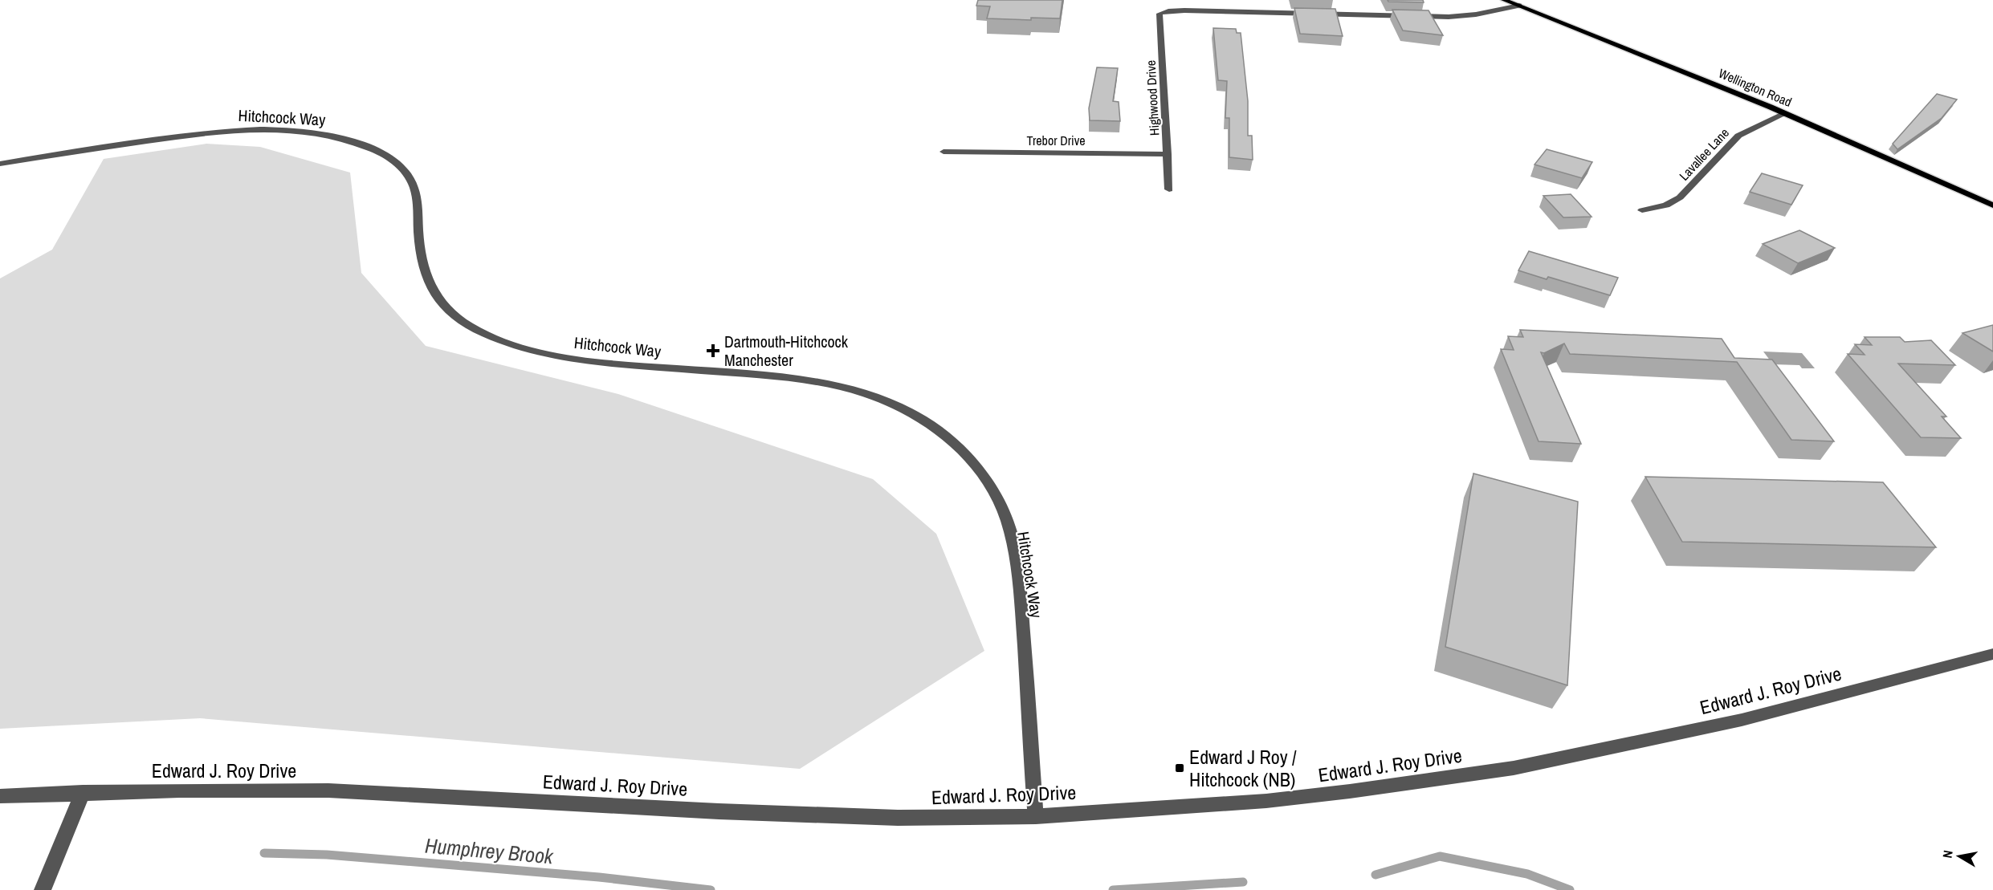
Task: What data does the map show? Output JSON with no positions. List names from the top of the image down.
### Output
{
  "streets": {
    "main road": ["Wellington Road"],
    "street": [
      "Highwood Drive",
      "Hitchcock Way",
      "Trebor Drive",
      "Lavallee Lane",
      "Edward J. Roy Drive"
    ]
  },
  "crossings": [
    ["Wellington Road", "Highwood Drive"],
    ["Wellington Road", "Lavallee Lane"],
    ["Highwood Drive", "Trebor Drive"],
    ["Hitchcock Way", "Edward J. Roy Drive"]
  ],
  "water": ["Humphrey Brook"],
  "places": {
    "health": ["Dartmouth-Hitchcock Manchester"],
    "transit": ["Edward J Roy / Hitchcock (NB)"]
  },
  "north": "left"
}
